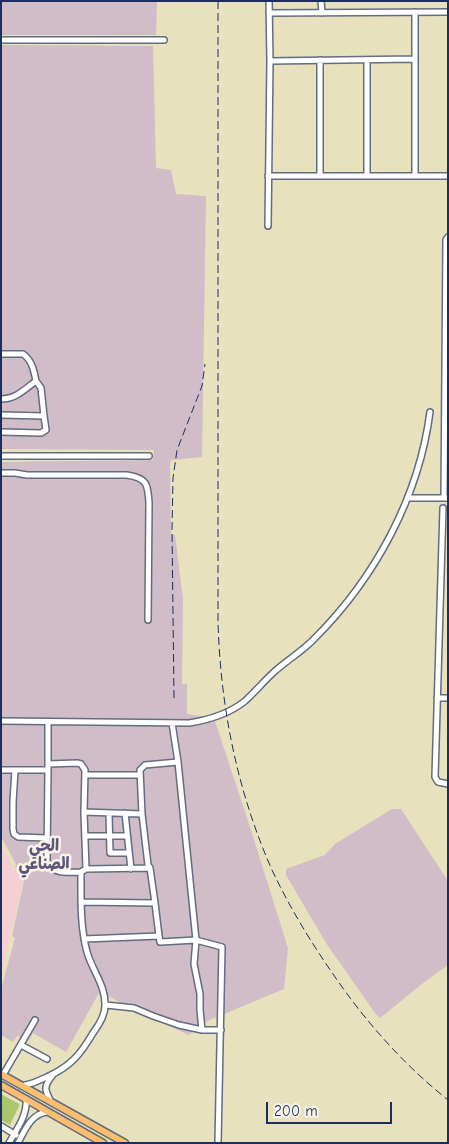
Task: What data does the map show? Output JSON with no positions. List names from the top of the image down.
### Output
{
  "districts": ["الحي الصناعي"],
  "scale_bar": "200 m"
}
